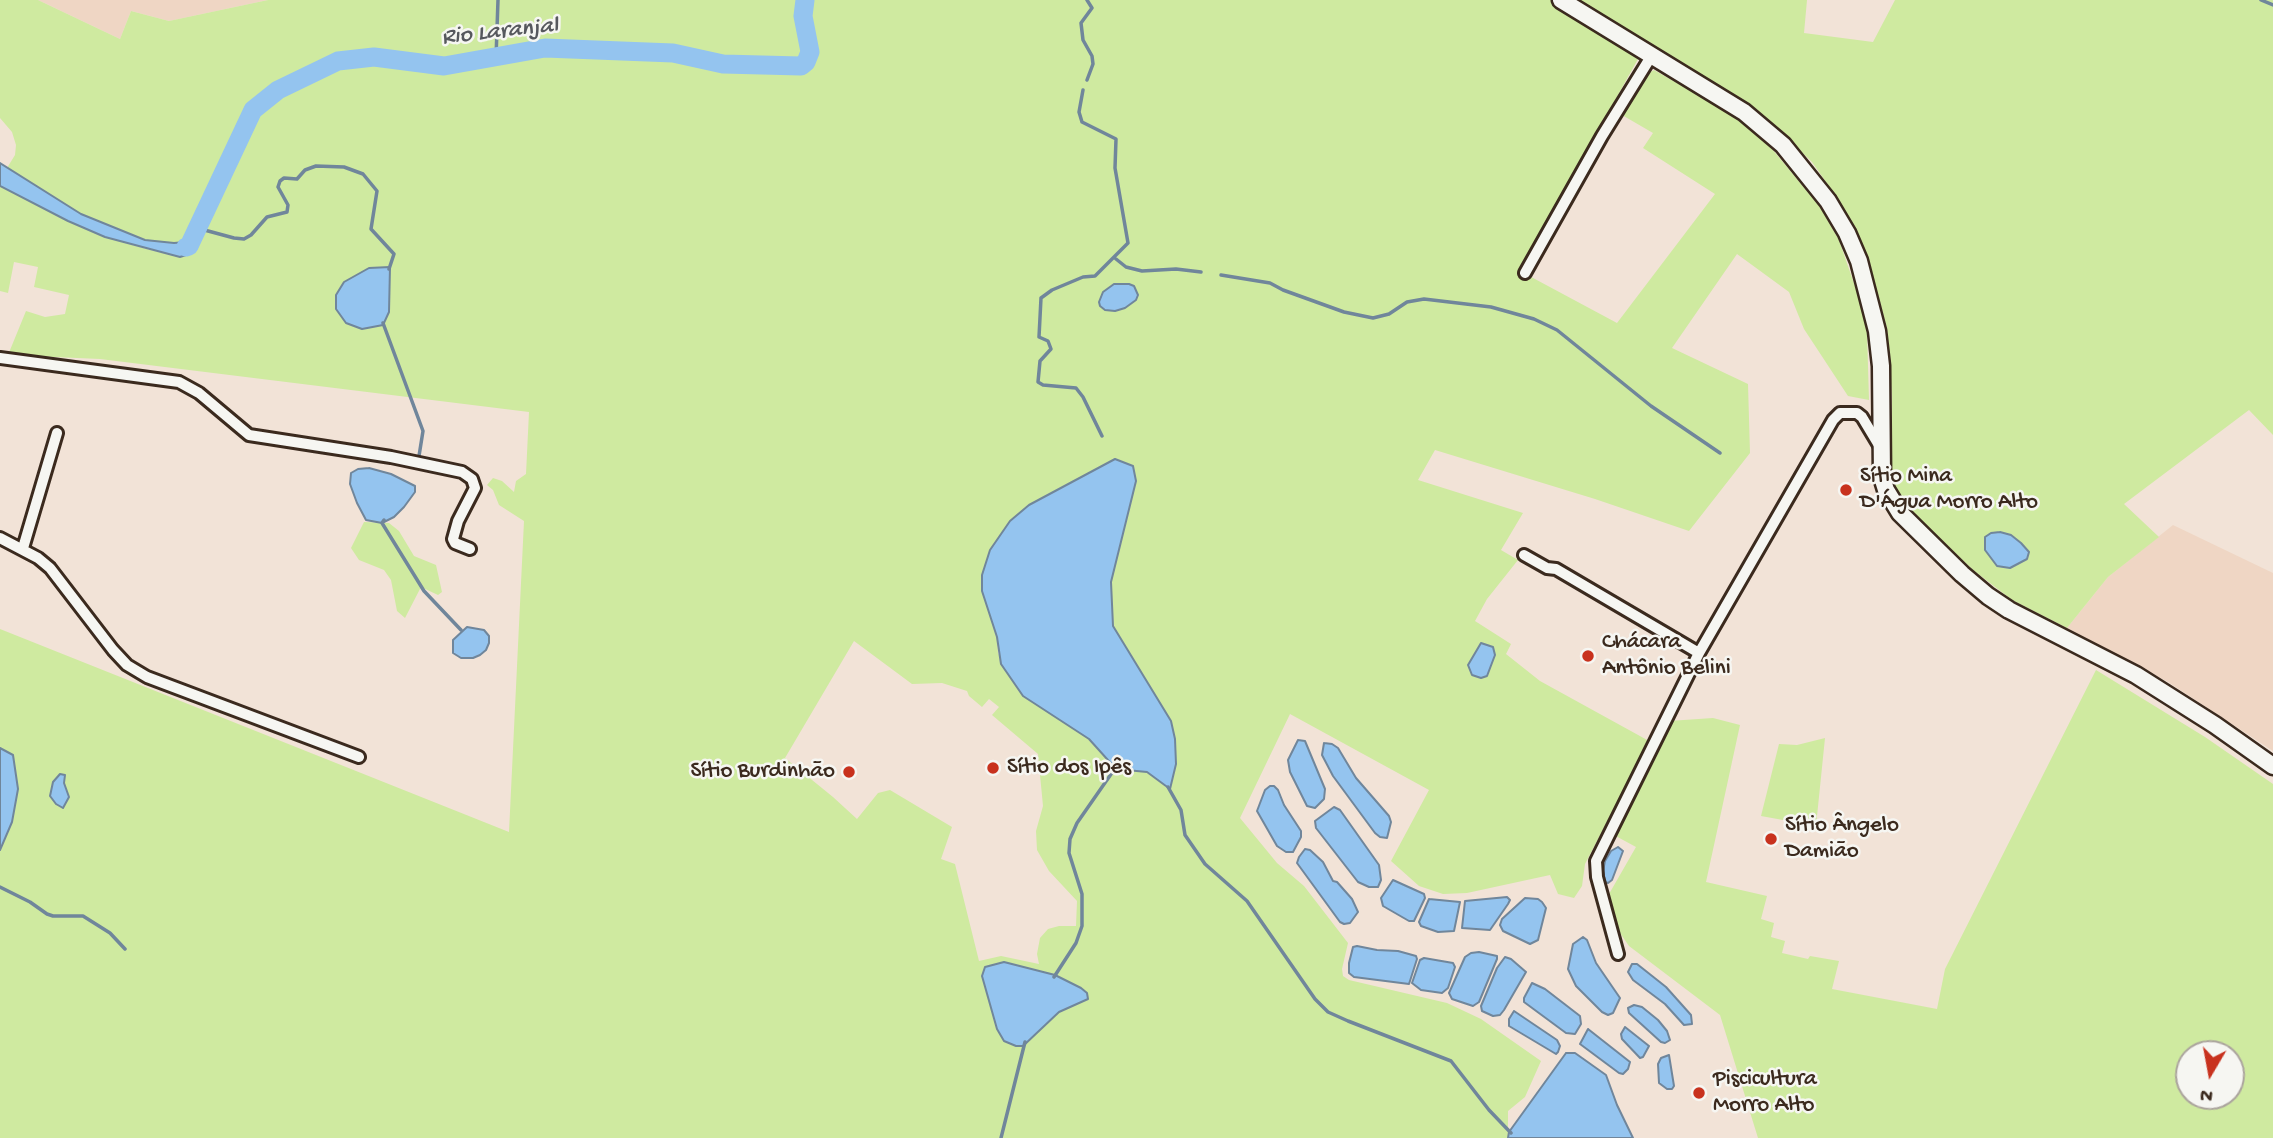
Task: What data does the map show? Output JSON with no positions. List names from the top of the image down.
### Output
{
  "water": ["Rio Laranjal"],
  "places": [
    "Sítio Mina D'Água Morro Alto",
    "Chácara Antônio Belini",
    "Sítio dos Ipês",
    "Sítio Burdinhão",
    "Sítio Ângelo Damião",
    "Piscicultura Morro Alto"
  ],
  "north": "bottom"
}
